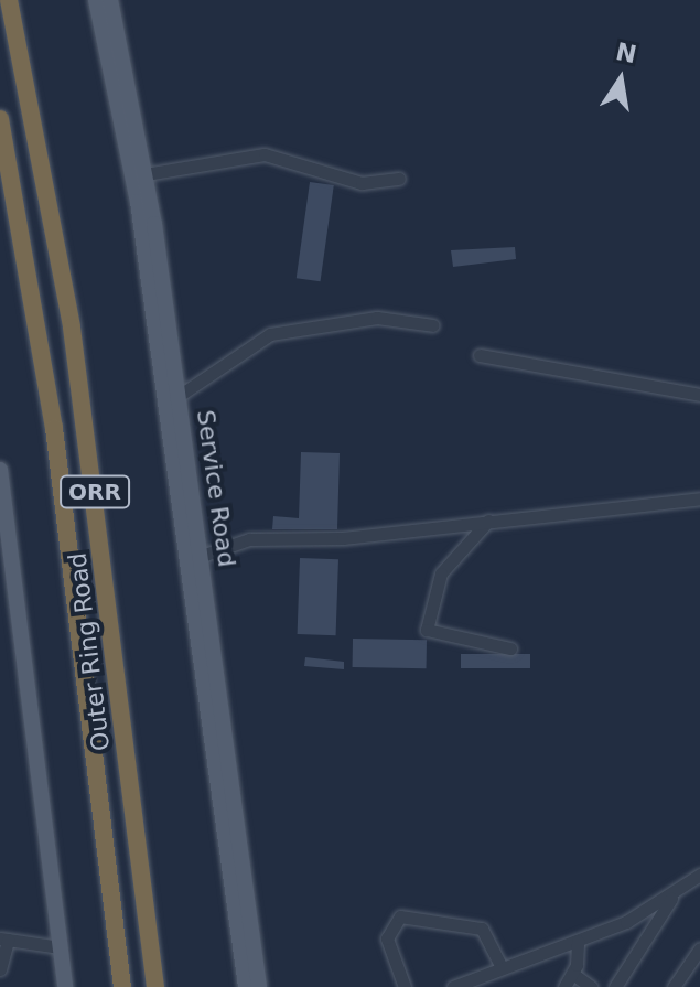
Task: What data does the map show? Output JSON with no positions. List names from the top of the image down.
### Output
{
  "streets": {
    "highway": ["ORR", "Outer Ring Road"],
    "main road": ["Service Road"]
  },
  "north": "top"
}
